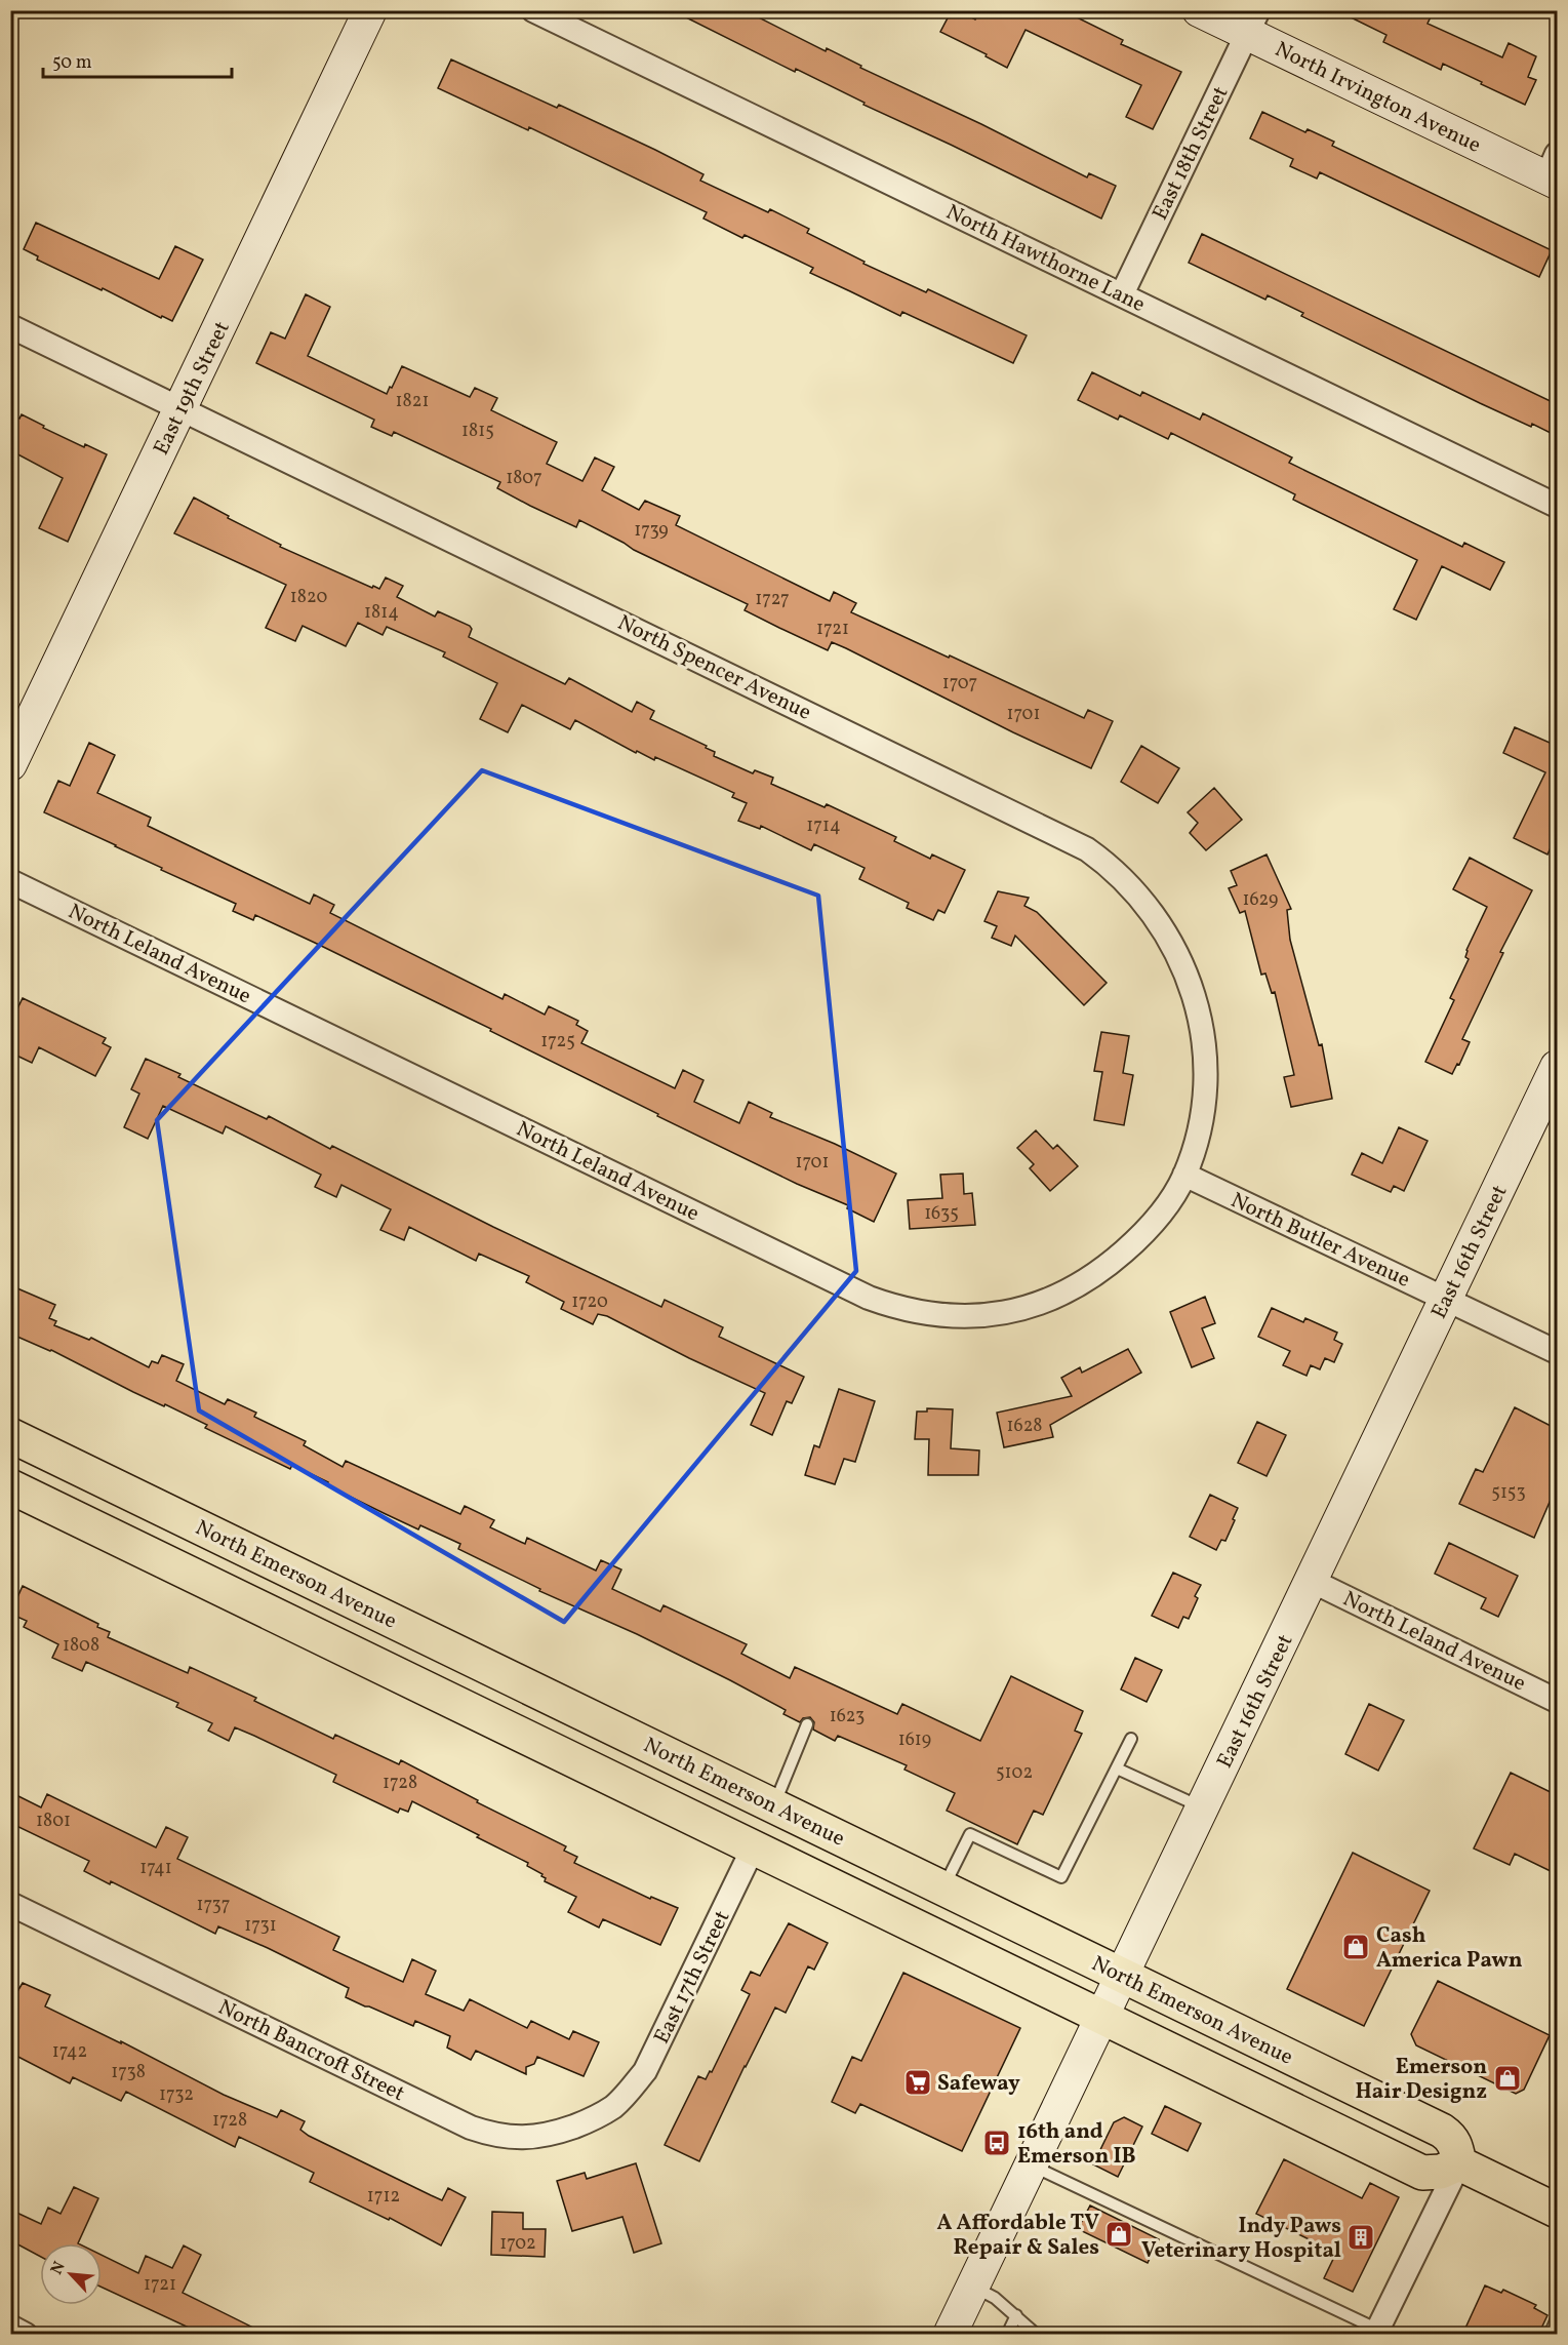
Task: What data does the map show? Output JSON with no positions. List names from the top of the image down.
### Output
{
  "streets": {
    "main road": [
      "North Irvington Avenue",
      "East 19th Street",
      "East 16th Street",
      "North Emerson Avenue"
    ],
    "street": [
      "East 18th Street",
      "North Hawthorne Lane",
      "North Spencer Avenue",
      "North Leland Avenue",
      "North Butler Avenue",
      "East 17th Street",
      "North Bancroft Street"
    ]
  },
  "crossings": [
    ["North Irvington Avenue", "East 18th Street"],
    ["East 18th Street", "North Hawthorne Lane"],
    ["East 19th Street", "North Spencer Avenue"],
    ["North Spencer Avenue", "North Leland Avenue"],
    ["North Spencer Avenue", "North Butler Avenue"],
    ["North Leland Avenue", "North Butler Avenue"],
    ["North Leland Avenue", "East 16th Street"],
    ["North Butler Avenue", "East 16th Street"],
    ["East 16th Street", "North Emerson Avenue"],
    ["East 17th Street", "North Bancroft Street"]
  ],
  "places": {
    "shop": ["Cash America Pawn", "Emerson Hair Designz", "A Affordable TV Repair & Sales"],
    "supermarket": ["Safeway"],
    "bus stop": ["16th and Emerson IB"],
    "building": ["Indy Paws Veterinary Hospital"]
  },
  "house_numbers": [
    "1821",
    "1815",
    "1807",
    "1739",
    "1820",
    "1727",
    "1814",
    "1721",
    "1707",
    "1701",
    "1714",
    "1629",
    "1725",
    "1701",
    "1635",
    "1720",
    "1628",
    "5153",
    "1808",
    "1623",
    "1619",
    "5102",
    "1728",
    "1801",
    "1741",
    "1737",
    "1731",
    "1742",
    "1738",
    "1732",
    "1728",
    "1712",
    "1702",
    "1721"
  ],
  "scale_bar": "50 m",
  "north": "top left"
}
